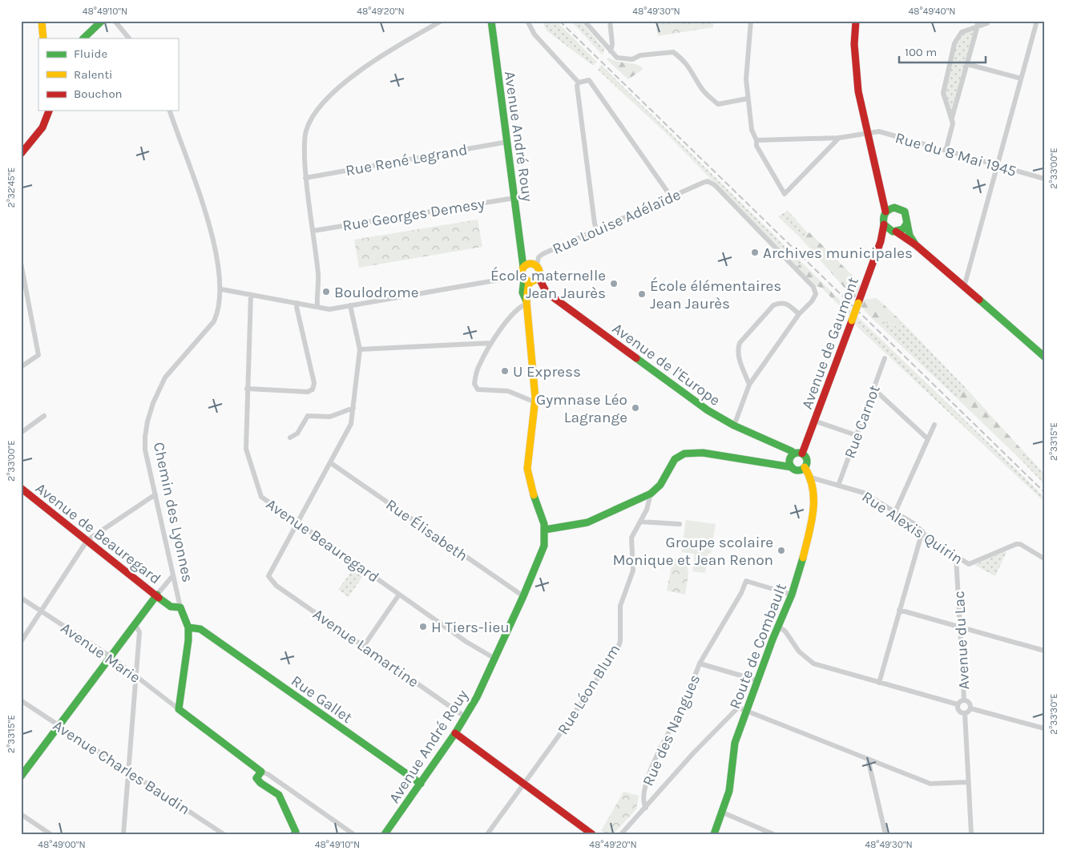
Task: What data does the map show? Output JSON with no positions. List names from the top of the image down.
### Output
{
  "streets": {
    "street": [
      "Avenue André Rouy",
      "Rue du 8 Mai 1945",
      "Rue René Legrand",
      "Rue Georges Demesy",
      "Rue Louise Adélaïde",
      "Avenue de Gaumont",
      "Avenue de l'Europe",
      "Rue Carnot",
      "Chemin des Lyonnes",
      "Rue Alexis Quirin",
      "Rue Élisabeth",
      "Avenue de Beauregard",
      "Avenue Beauregard",
      "Avenue du Lac",
      "Route de Combault",
      "Avenue Lamartine",
      "Avenue Marie",
      "Rue Léon Blum",
      "Rue Gallet",
      "Rue des Nangues",
      "Avenue Charles Baudin"
    ]
  },
  "crossings": [
    ["Avenue André Rouy", "Rue René Legrand"],
    ["Avenue André Rouy", "Rue Georges Demesy"],
    ["Avenue André Rouy", "Rue Élisabeth"],
    ["Avenue André Rouy", "Avenue Beauregard"],
    ["Avenue André Rouy", "Avenue Lamartine"],
    ["Avenue André Rouy", "Rue Gallet"],
    ["Avenue de Gaumont", "Avenue de l'Europe"],
    ["Avenue de Gaumont", "Route de Combault"],
    ["Avenue de l'Europe", "Route de Combault"],
    ["Rue Carnot", "Rue Alexis Quirin"],
    ["Chemin des Lyonnes", "Avenue de Beauregard"],
    ["Chemin des Lyonnes", "Avenue Marie"],
    ["Chemin des Lyonnes", "Rue Gallet"],
    ["Rue Alexis Quirin", "Avenue du Lac"],
    ["Rue Alexis Quirin", "Route de Combault"],
    ["Avenue Beauregard", "Avenue Lamartine"],
    ["Route de Combault", "Rue des Nangues"]
  ],
  "places": [
    "Archives municipales",
    "École maternelle Jean Jaurès",
    "Boulodrome",
    "École élémentaires Jean Jaurès",
    "U Express",
    "Gymnase Léo Lagrange",
    "Groupe scolaire Monique et Jean Renon",
    "H Tiers-lieu"
  ],
  "legend": ["Fluide", "Ralenti", "Bouchon"],
  "scale_bar": "100 m",
  "coordinates": [
    "48°49'10\"N",
    "48°49'20\"N",
    "48°49'30\"N",
    "48°49'40\"N",
    "2°33'00\"E",
    "2°32'45\"E",
    "2°33'15\"E",
    "2°33'30\"E",
    "48°49'00\"N"
  ]
}
